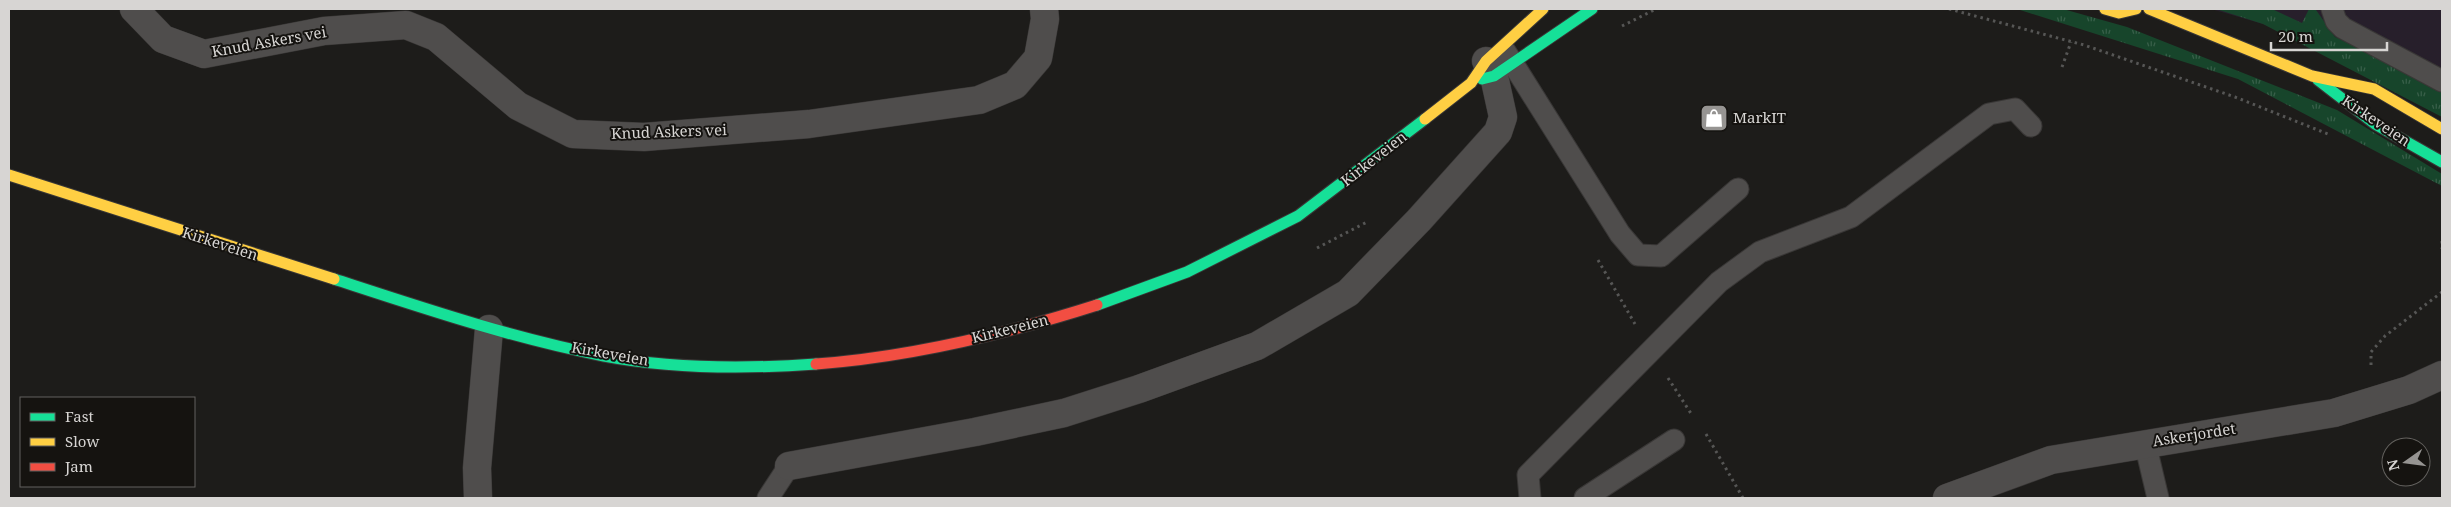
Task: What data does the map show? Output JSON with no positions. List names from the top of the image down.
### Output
{
  "streets": {
    "main road": ["Kirkeveien"],
    "street": ["Knud Askers vei", "Askerjordet"]
  },
  "places": {
    "shop": ["MarkIT"]
  },
  "legend": ["Fast", "Slow", "Jam"],
  "scale_bar": "20 m",
  "north": "left"
}
